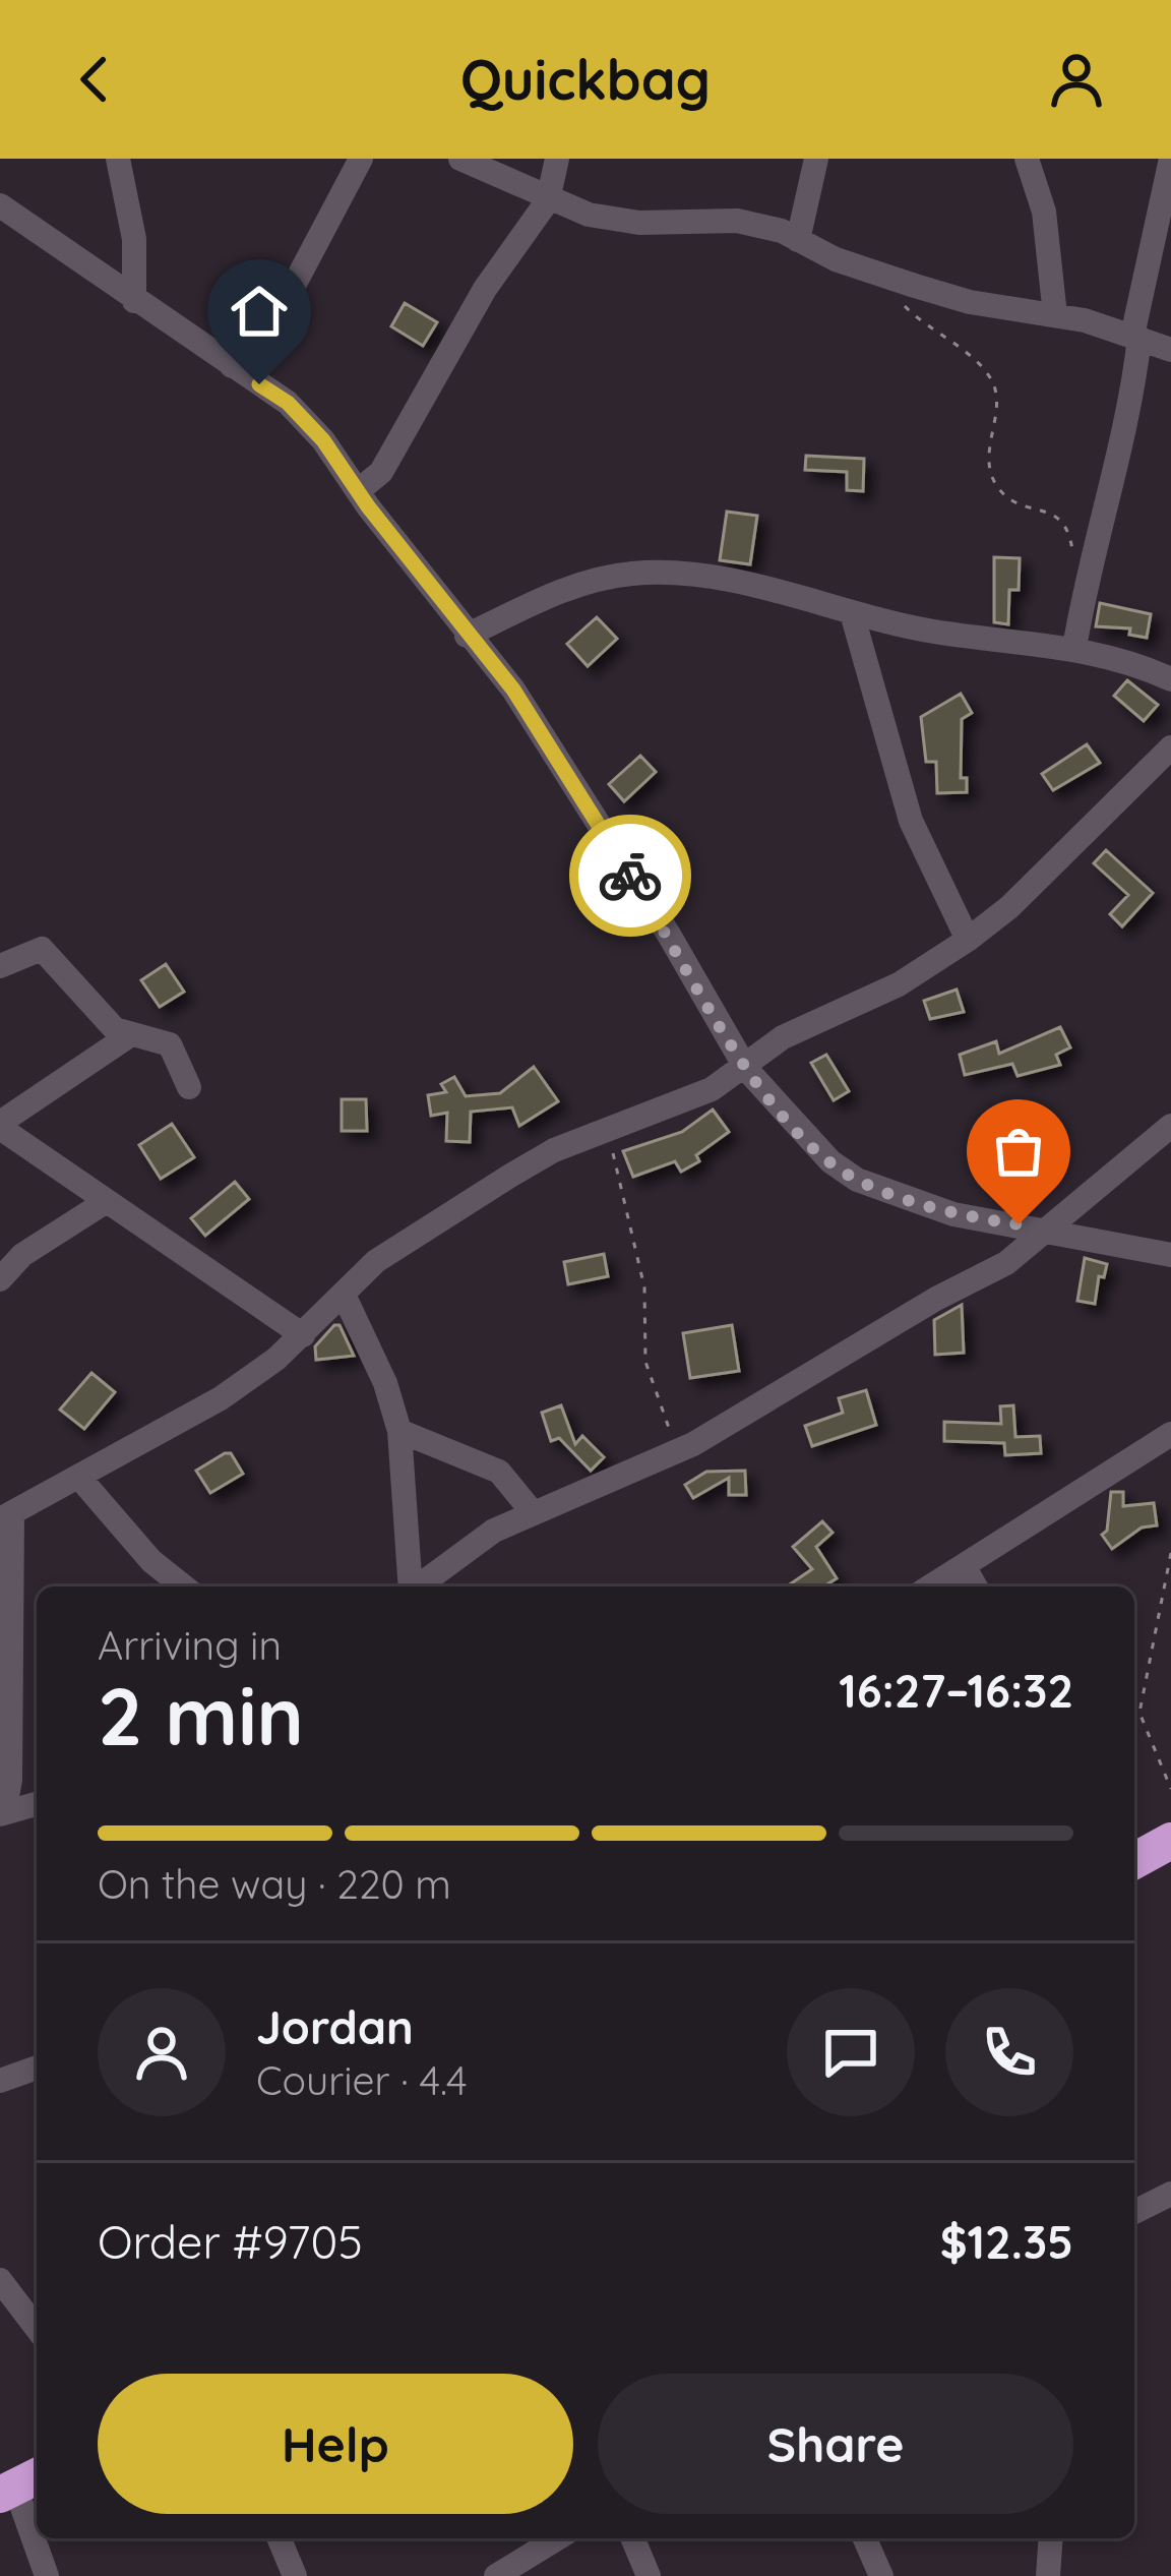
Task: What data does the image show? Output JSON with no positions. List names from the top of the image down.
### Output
{
  "page": {
    "header": "Quickbag",
    "heading": ["2 min", "Arriving in", "16:27–16:32"],
    "panel": [
      "Jordan",
      "Courier · 4.4",
      "Order #9705",
      "$12.35"
    ],
    "bar": "On the way · 220 m",
    "buttons": ["Help", "Share"]
  }
}
